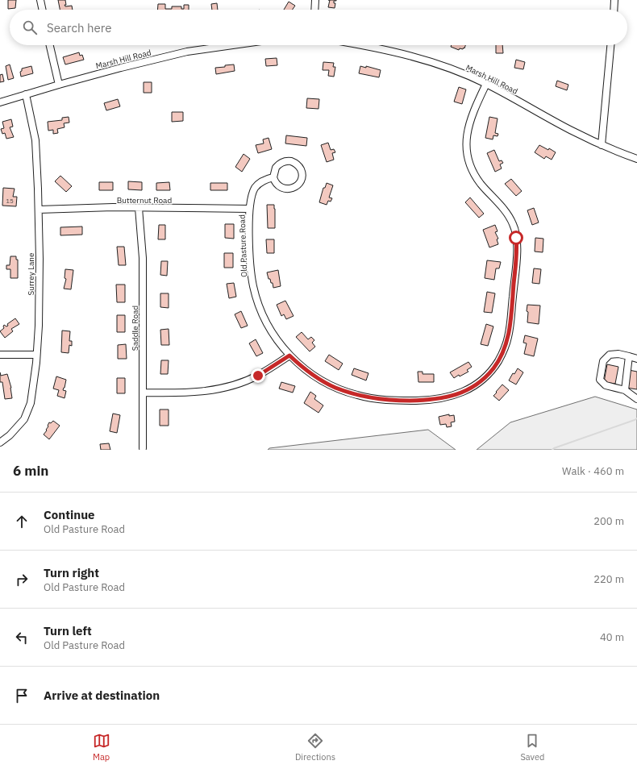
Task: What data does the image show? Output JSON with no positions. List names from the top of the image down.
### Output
{
  "streets": {
    "street": [
      "Marsh Hill Road",
      "Butternut Road",
      "Old Pasture Road",
      "Surrey Lane",
      "Saddle Road"
    ]
  },
  "crossings": [
    ["Marsh Hill Road", "Old Pasture Road"],
    ["Marsh Hill Road", "Surrey Lane"],
    ["Butternut Road", "Old Pasture Road"],
    ["Butternut Road", "Surrey Lane"],
    ["Butternut Road", "Saddle Road"]
  ],
  "house_numbers": ["15"],
  "page": {
    "search": "Search here",
    "heading": ["6 min", "Walk · 460 m"],
    "list": [
      ["Continue", "Old Pasture Road", "200 m"],
      ["Turn right", "Old Pasture Road", "220 m"],
      ["Turn left", "Old Pasture Road", "40 m"],
      "Arrive at destination"
    ],
    "nav": ["Map", "Directions", "Saved"]
  }
}
